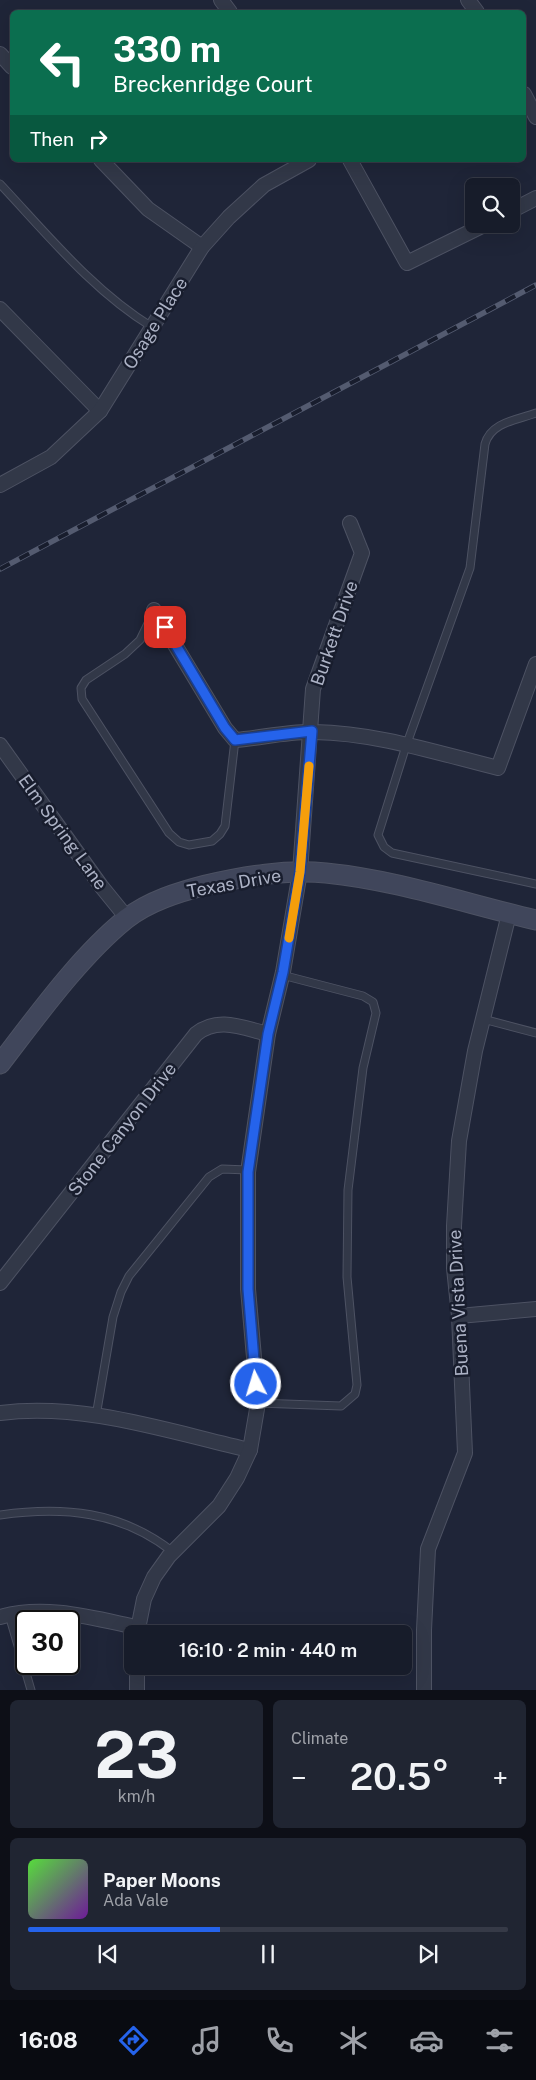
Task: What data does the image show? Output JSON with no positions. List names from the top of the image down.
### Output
{
  "streets": {
    "street": [
      "Osage Place",
      "Burkett Drive",
      "Elm Spring Lane",
      "Texas Drive",
      "Stone Canyon Drive",
      "Buena Vista Drive"
    ]
  },
  "crossings": [
    ["Burkett Drive", "Texas Drive"],
    ["Burkett Drive", "Stone Canyon Drive"],
    ["Elm Spring Lane", "Texas Drive"],
    ["Texas Drive", "Buena Vista Drive"]
  ],
  "page": {
    "turn": ["330 m", "Breckenridge Court"],
    "then": "Then",
    "limit": "30",
    "trip": "16:10 · 2 min · 440 m",
    "tile": [
      ["23", "km/h"],
      "Climate"
    ],
    "heat": ["−", "20.5°", "+"],
    "song": ["Paper Moons", "Ada Vale"],
    "tabs": "16:08"
  }
}
